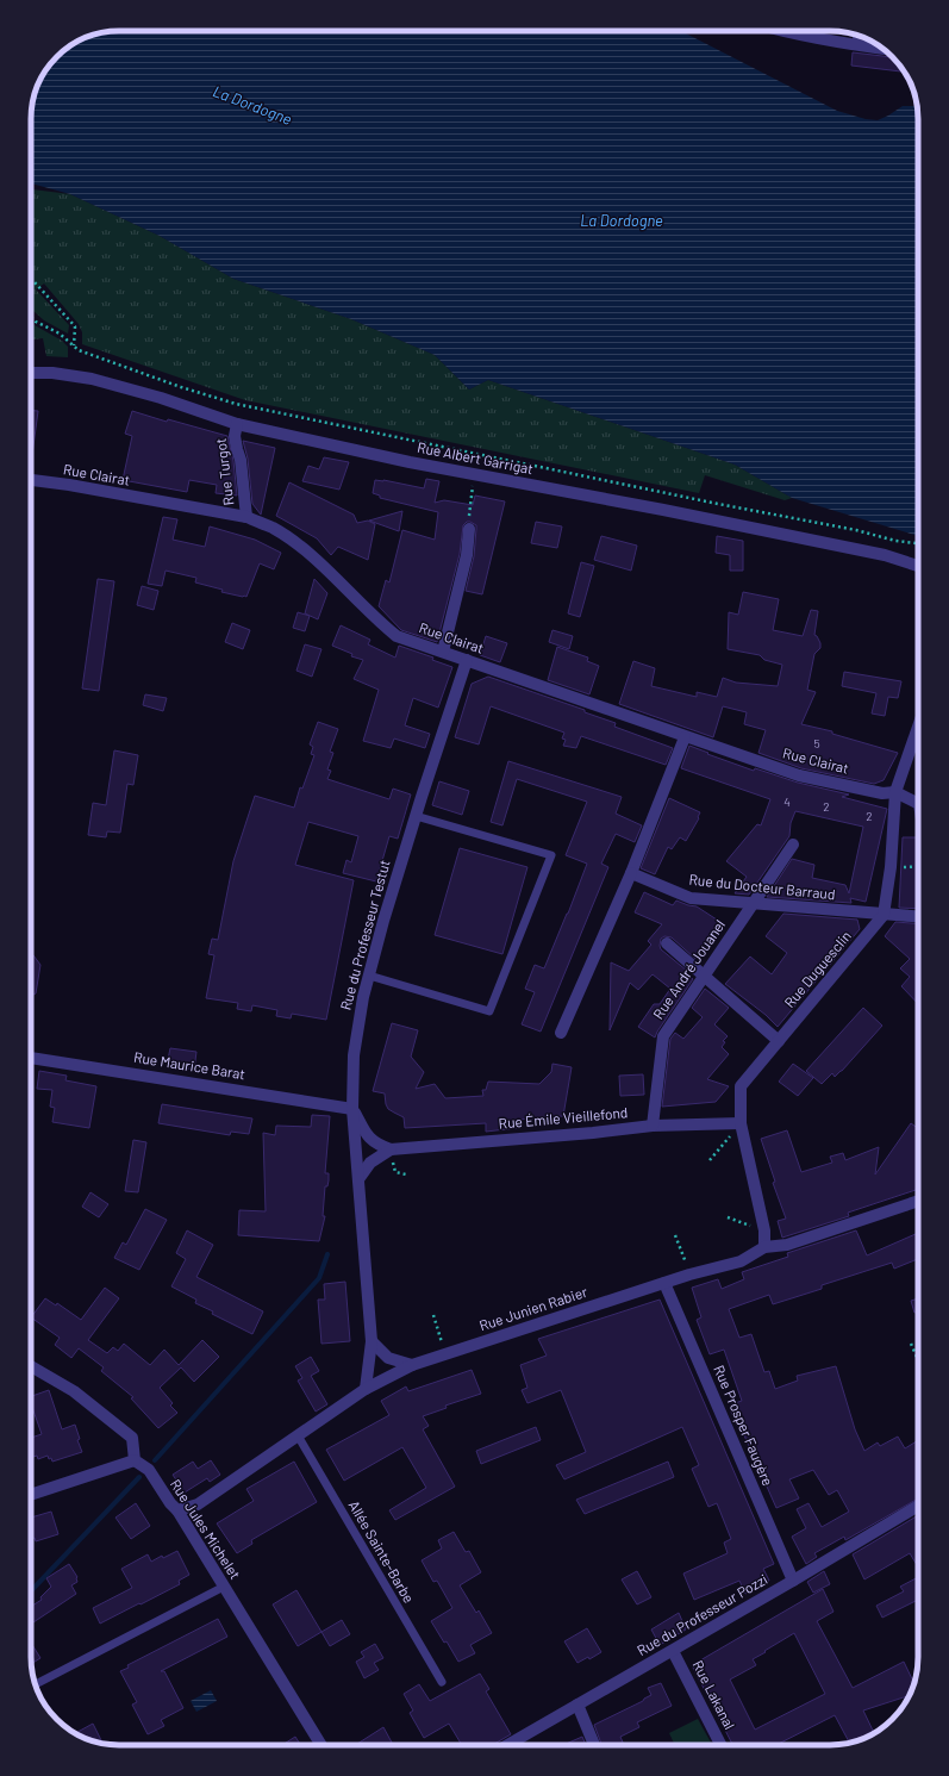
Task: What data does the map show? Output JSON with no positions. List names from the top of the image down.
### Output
{
  "streets": {
    "street": [
      "Rue Albert Garrigat",
      "Rue Turgot",
      "Rue Clairat",
      "Rue du Docteur Barraud",
      "Rue du Professeur Testut",
      "Rue André Jouanel",
      "Rue Duguesclin",
      "Rue Maurice Barat",
      "Rue Émile Vieillefond",
      "Rue Junien Rabier",
      "Rue Prosper Faugère",
      "Rue Jules Michelet",
      "Rue du Professeur Pozzi",
      "Rue Lakanal"
    ],
    "lane": ["Allée Sainte-Barbe"]
  },
  "crossings": [
    ["Rue Albert Garrigat", "Rue Turgot"],
    ["Rue Turgot", "Rue Clairat"],
    ["Rue Clairat", "Rue du Professeur Testut"],
    ["Rue du Docteur Barraud", "Rue André Jouanel"],
    ["Rue du Docteur Barraud", "Rue Duguesclin"],
    ["Rue du Professeur Testut", "Rue Maurice Barat"],
    ["Rue du Professeur Testut", "Rue Junien Rabier"],
    ["Rue André Jouanel", "Rue Émile Vieillefond"],
    ["Rue Duguesclin", "Rue Émile Vieillefond"],
    ["Rue Duguesclin", "Rue Junien Rabier"],
    ["Rue Junien Rabier", "Rue Prosper Faugère"],
    ["Rue Junien Rabier", "Rue Jules Michelet"],
    ["Rue Junien Rabier", "Allée Sainte-Barbe"],
    ["Rue Prosper Faugère", "Rue du Professeur Pozzi"],
    ["Rue du Professeur Pozzi", "Rue Lakanal"]
  ],
  "water": ["La Dordogne"],
  "house_numbers": [
    "5",
    "4",
    "2",
    "2"
  ]
}
